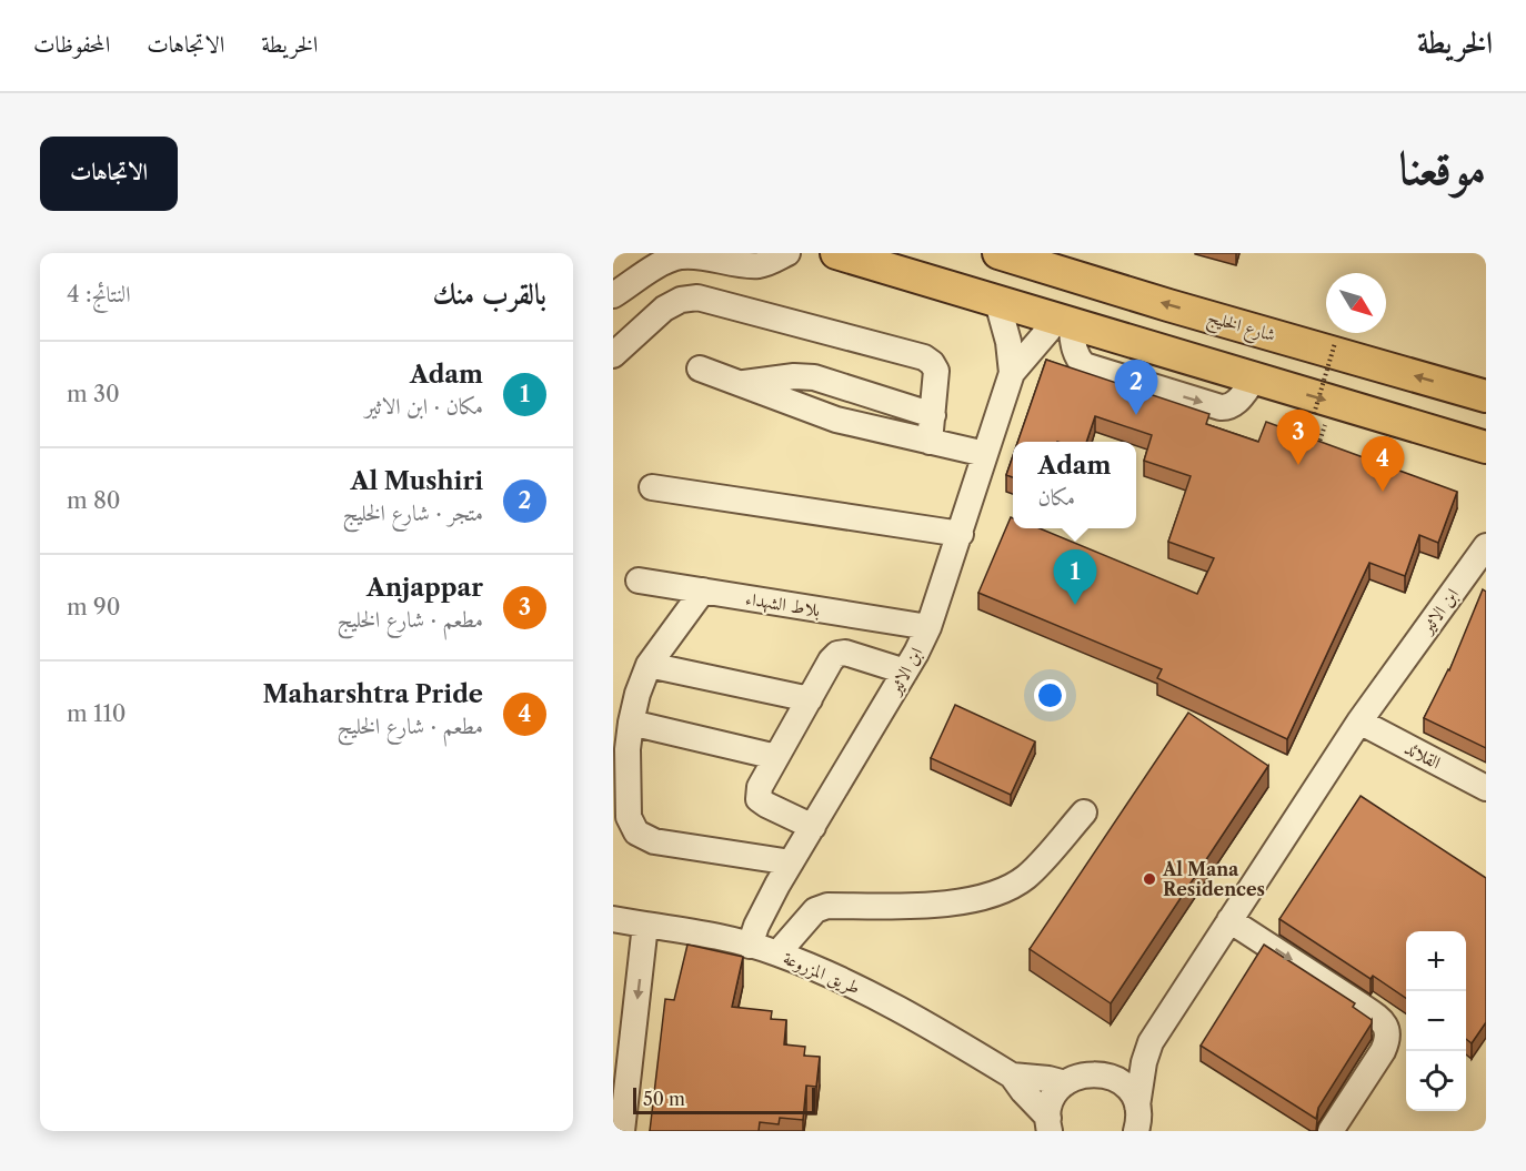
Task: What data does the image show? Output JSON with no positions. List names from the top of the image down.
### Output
{
  "streets": {
    "main road": ["شارع الخليج"],
    "street": [
      "بلاط الشهداء",
      "ابن الاثير",
      "القلائد",
      "طريق المزروعة"
    ]
  },
  "crossings": [
    ["بلاط الشهداء", "ابن الاثير"],
    ["ابن الاثير", "القلائد"],
    ["ابن الاثير", "طريق المزروعة"]
  ],
  "places": ["Al Mana Residences"],
  "scale_bar": "50 m",
  "north": "bottom right",
  "page": {
    "header": "الخريطة",
    "nav": ["الخريطة", "الاتجاهات", "المحفوظات"],
    "title": "موقعنا",
    "buttons": "الاتجاهات",
    "heading": ["بالقرب منك", "النتائج: 4"],
    "list": [
      {
        "mark": "1",
        "name": "Adam",
        "note": "مكان · ابن الاثير",
        "value": "30 m"
      },
      {
        "mark": "2",
        "name": "Al Mushiri",
        "note": "متجر · شارع الخليج",
        "value": "80 m"
      },
      {
        "mark": "3",
        "name": "Anjappar",
        "note": "مطعم · شارع الخليج",
        "value": "90 m"
      },
      {
        "mark": "4",
        "name": "Maharshtra Pride",
        "note": "مطعم · شارع الخليج",
        "value": "110 m"
      }
    ],
    "pins": [
      "2",
      "3",
      "4",
      "1"
    ],
    "popup": ["Adam", "مكان"],
    "map_buttons": ["+", "−"],
    "scale": "50 m"
  }
}
